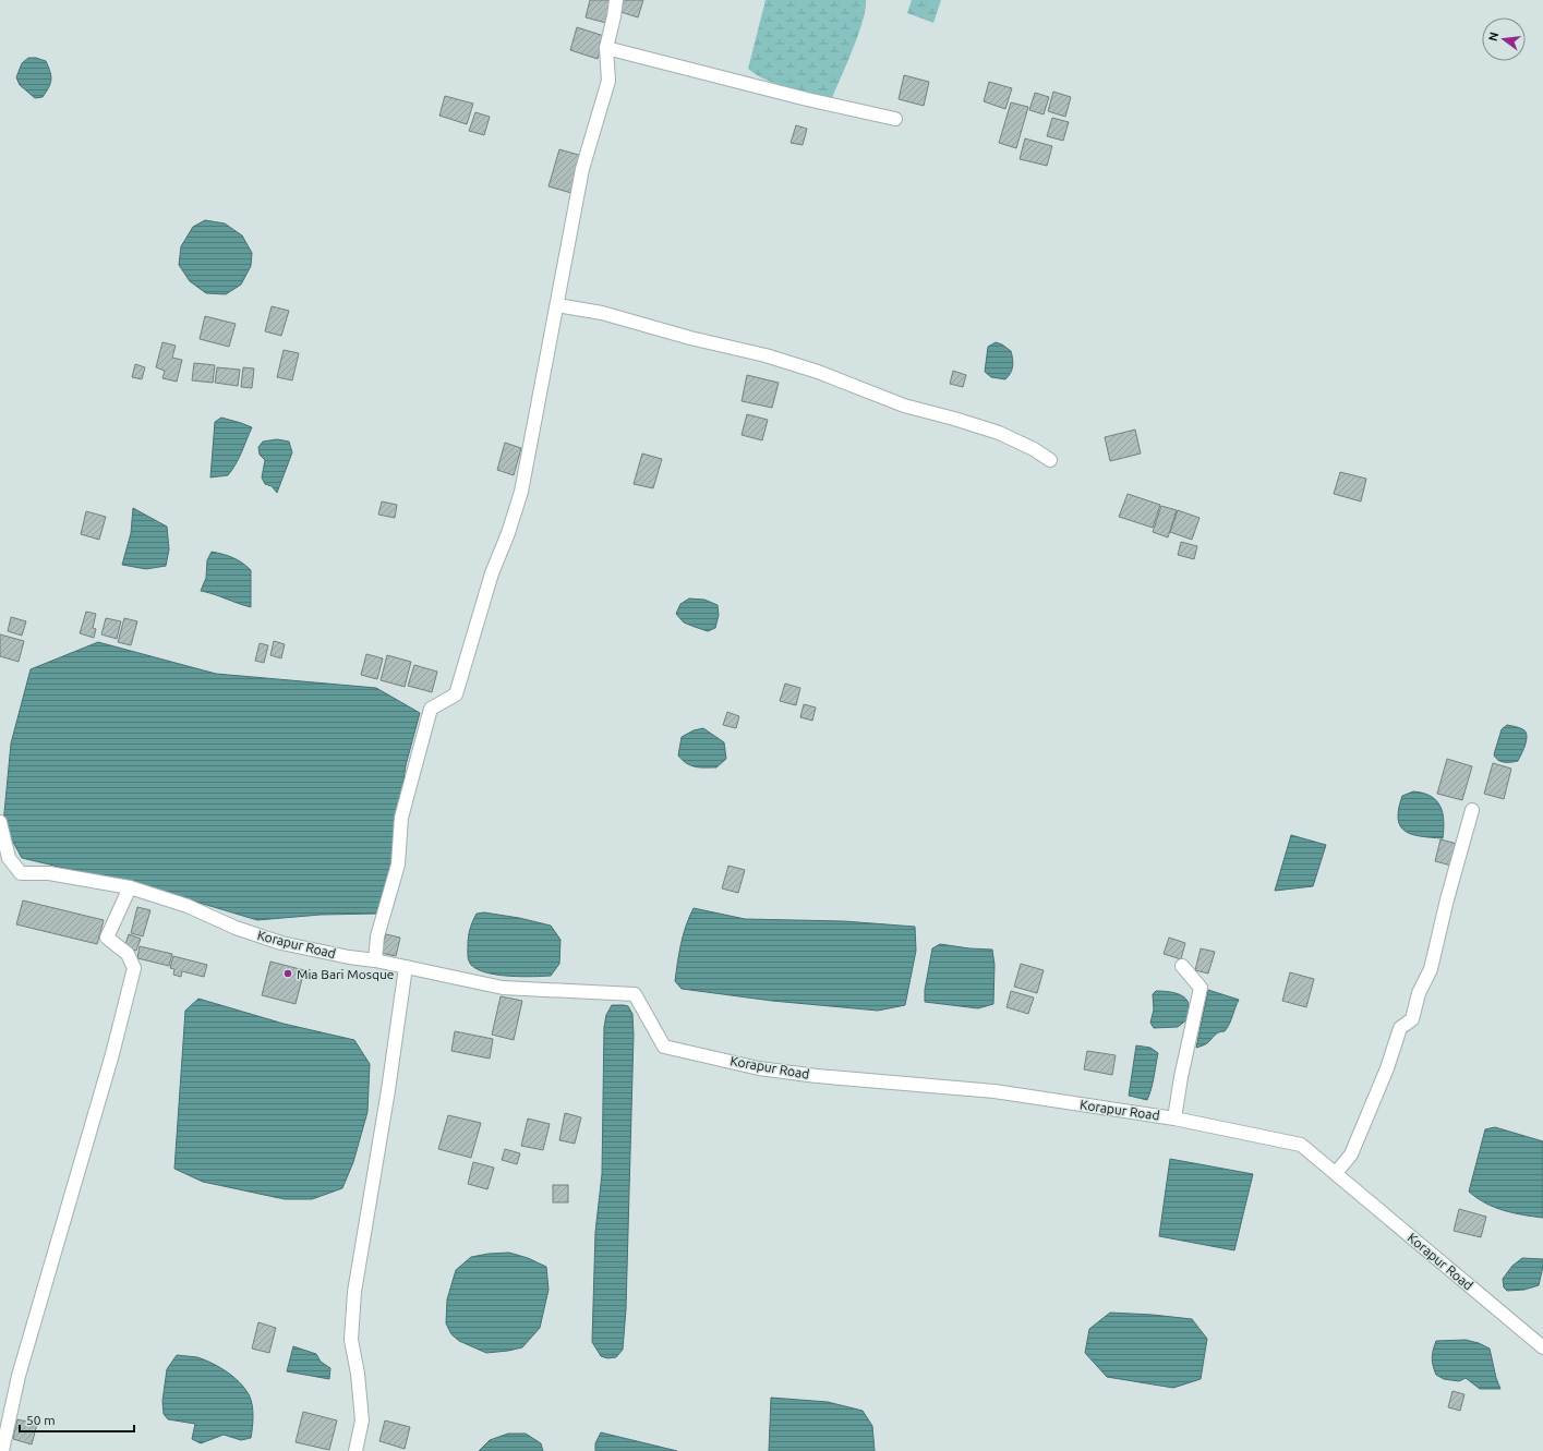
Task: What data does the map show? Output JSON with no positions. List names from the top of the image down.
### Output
{
  "streets": {
    "street": ["Korapur Road"]
  },
  "places": ["Mia Bari Mosque"],
  "scale_bar": "50 m",
  "north": "left"
}
